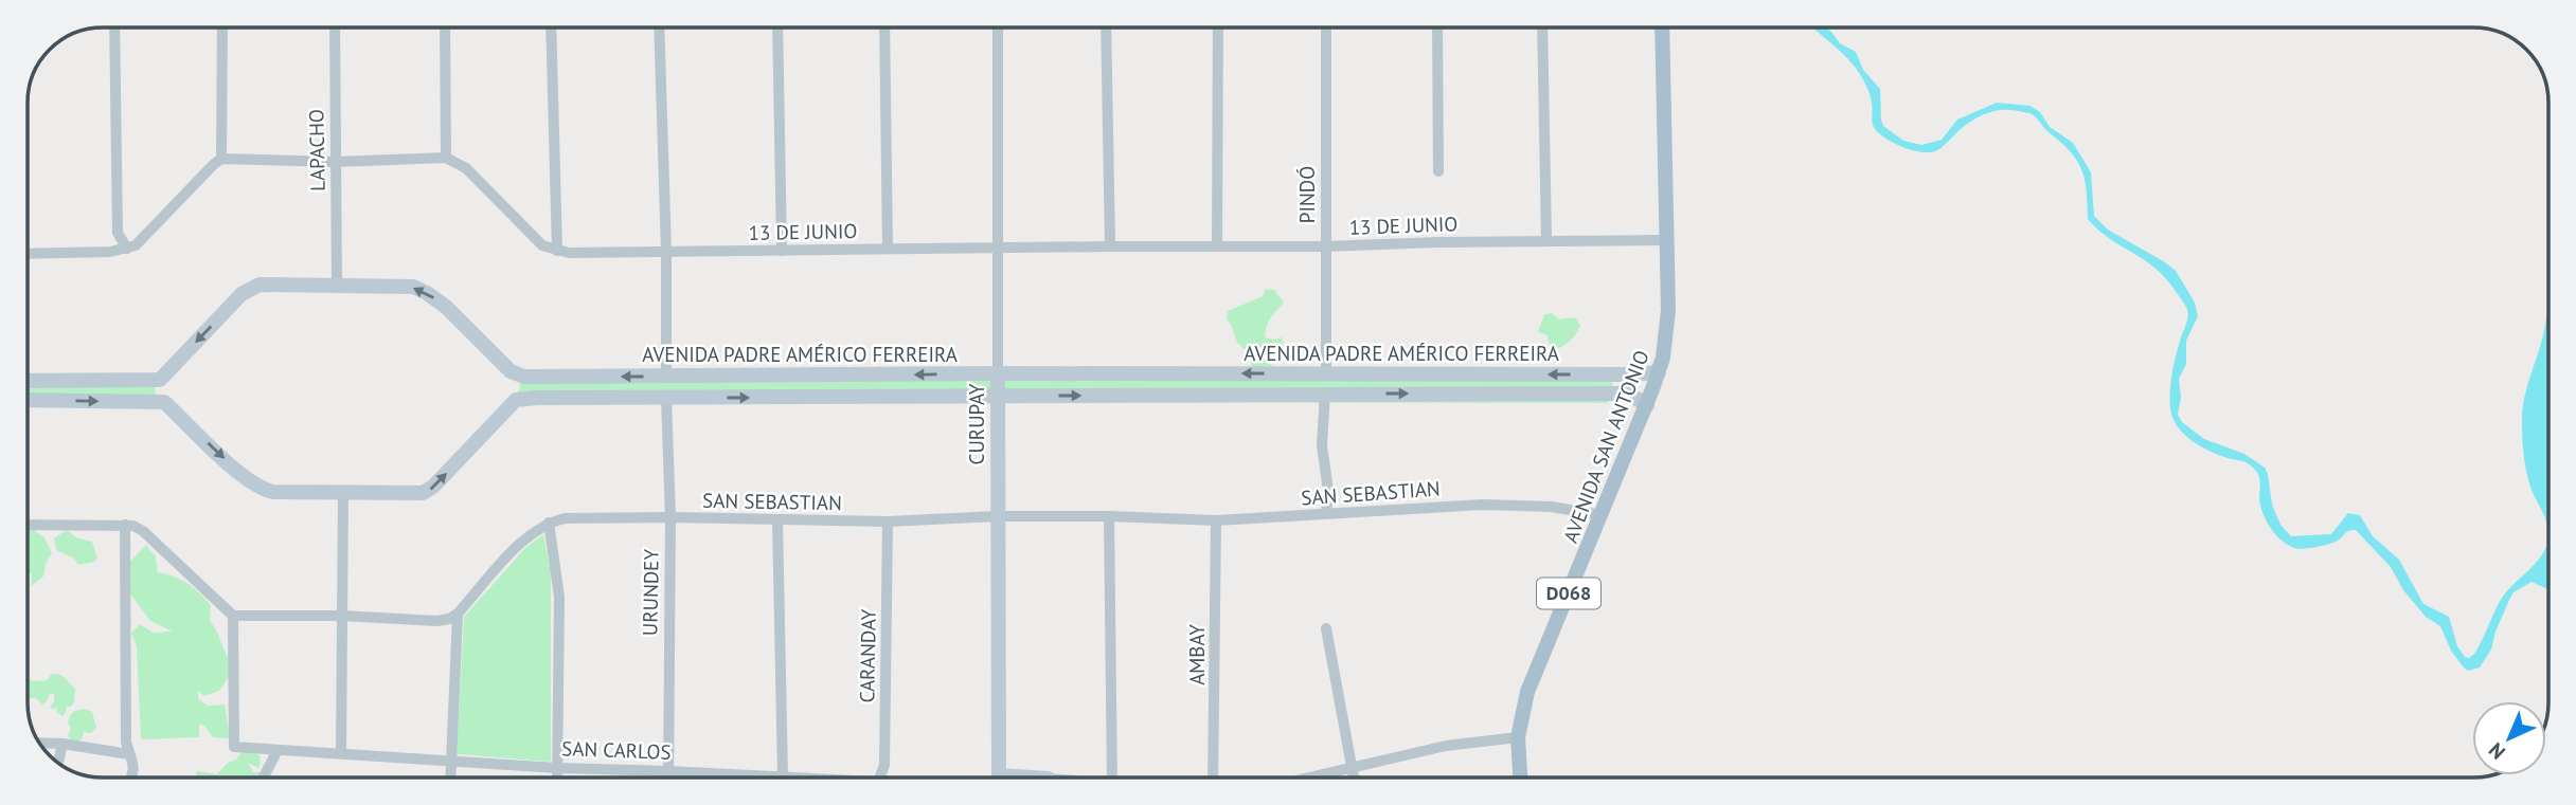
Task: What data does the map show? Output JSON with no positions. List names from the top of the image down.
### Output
{
  "streets": {
    "main road": ["AVENIDA SAN ANTONIO", "D068"],
    "street": [
      "LAPACHO",
      "PINDÓ",
      "13 DE JUNIO",
      "AVENIDA PADRE AMÉRICO FERREIRA",
      "CURUPAY",
      "SAN SEBASTIAN",
      "URUNDEY",
      "AMBAY",
      "CARANDAY",
      "SAN CARLOS"
    ]
  },
  "crossings": [
    ["PINDÓ", "13 DE JUNIO"],
    ["PINDÓ", "AVENIDA PADRE AMÉRICO FERREIRA"],
    ["13 DE JUNIO", "CURUPAY"],
    ["13 DE JUNIO", "AVENIDA SAN ANTONIO"],
    ["AVENIDA PADRE AMÉRICO FERREIRA", "CURUPAY"],
    ["AVENIDA PADRE AMÉRICO FERREIRA", "AVENIDA SAN ANTONIO"],
    ["AVENIDA PADRE AMÉRICO FERREIRA", "URUNDEY"],
    ["CURUPAY", "SAN SEBASTIAN"],
    ["AVENIDA SAN ANTONIO", "SAN SEBASTIAN"],
    ["SAN SEBASTIAN", "URUNDEY"],
    ["SAN SEBASTIAN", "AMBAY"],
    ["SAN SEBASTIAN", "CARANDAY"],
    ["URUNDEY", "SAN CARLOS"]
  ],
  "north": "bottom left"
}
